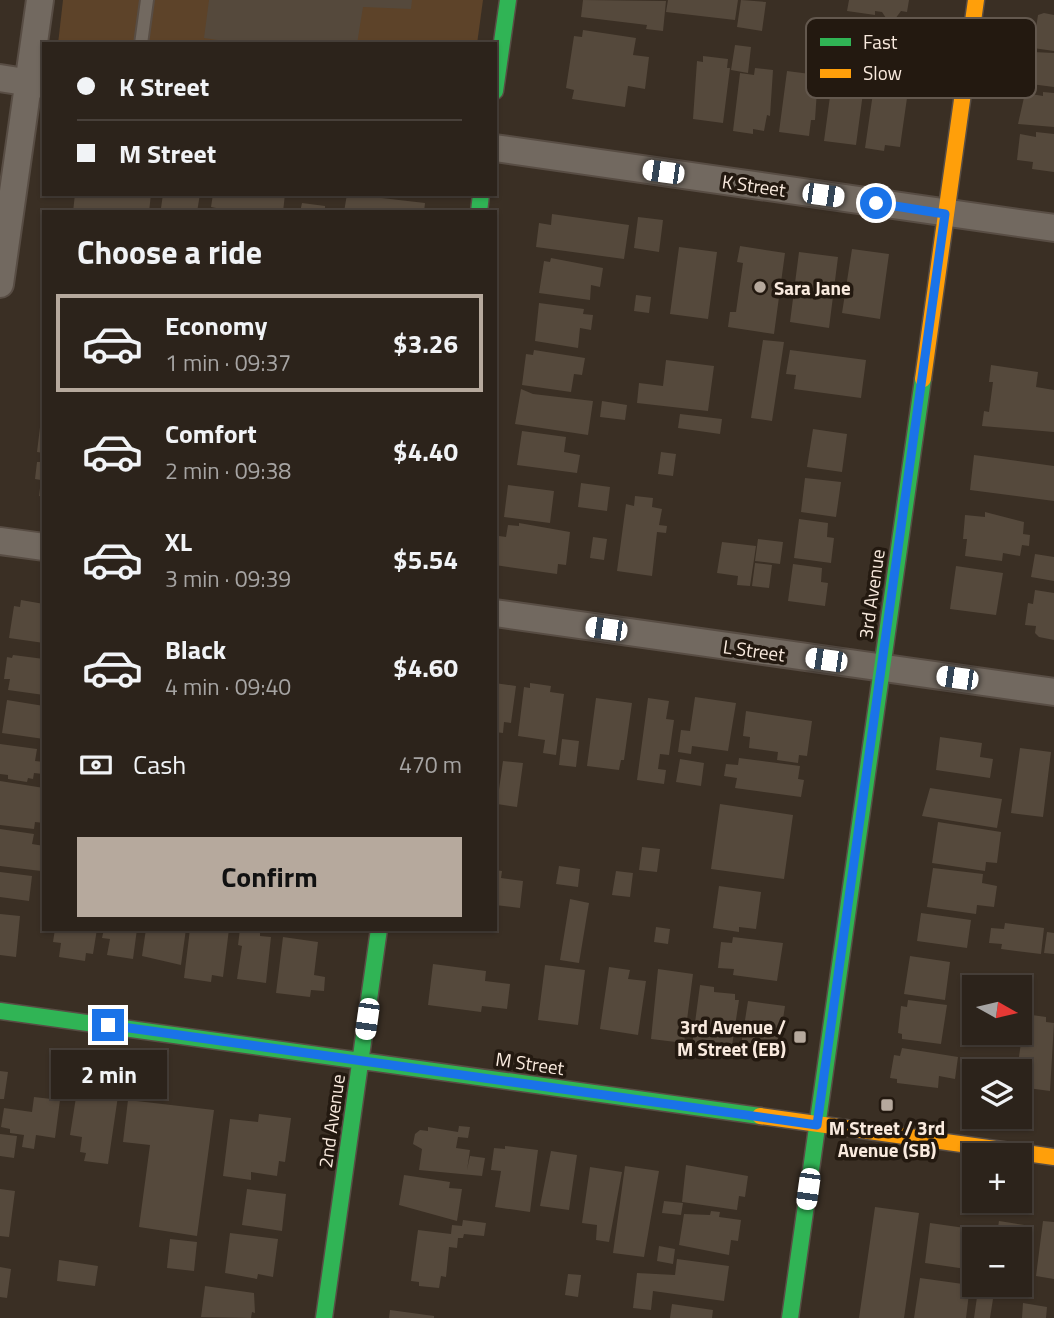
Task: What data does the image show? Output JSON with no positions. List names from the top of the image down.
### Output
{
  "streets": {
    "street": [
      "K Street",
      "3rd Avenue",
      "L Street",
      "M Street",
      "2nd Avenue"
    ]
  },
  "crossings": [
    ["K Street", "3rd Avenue"],
    ["3rd Avenue", "L Street"],
    ["3rd Avenue", "M Street"],
    ["M Street", "2nd Avenue"]
  ],
  "places": {
    "other": ["Sara Jane"],
    "transit": ["3rd Avenue / M Street (EB)", "M Street / 3rd Avenue (SB)"]
  },
  "legend": ["Fast", "Slow"],
  "north": "right",
  "page": {
    "banner": ["K Street", "M Street"],
    "heading": "Choose a ride",
    "list": [
      {
        "name": "Economy",
        "note": "1 min · 09:37",
        "value": "$3.26"
      },
      {
        "name": "Comfort",
        "note": "2 min · 09:38",
        "value": "$4.40"
      },
      {
        "name": "XL",
        "note": "3 min · 09:39",
        "value": "$5.54"
      },
      {
        "name": "Black",
        "note": "4 min · 09:40",
        "value": "$4.60"
      }
    ],
    "pay": ["Cash", "470 m"],
    "buttons": "Confirm",
    "map_buttons": ["+", "−"],
    "bubble": "2 min"
  }
}
